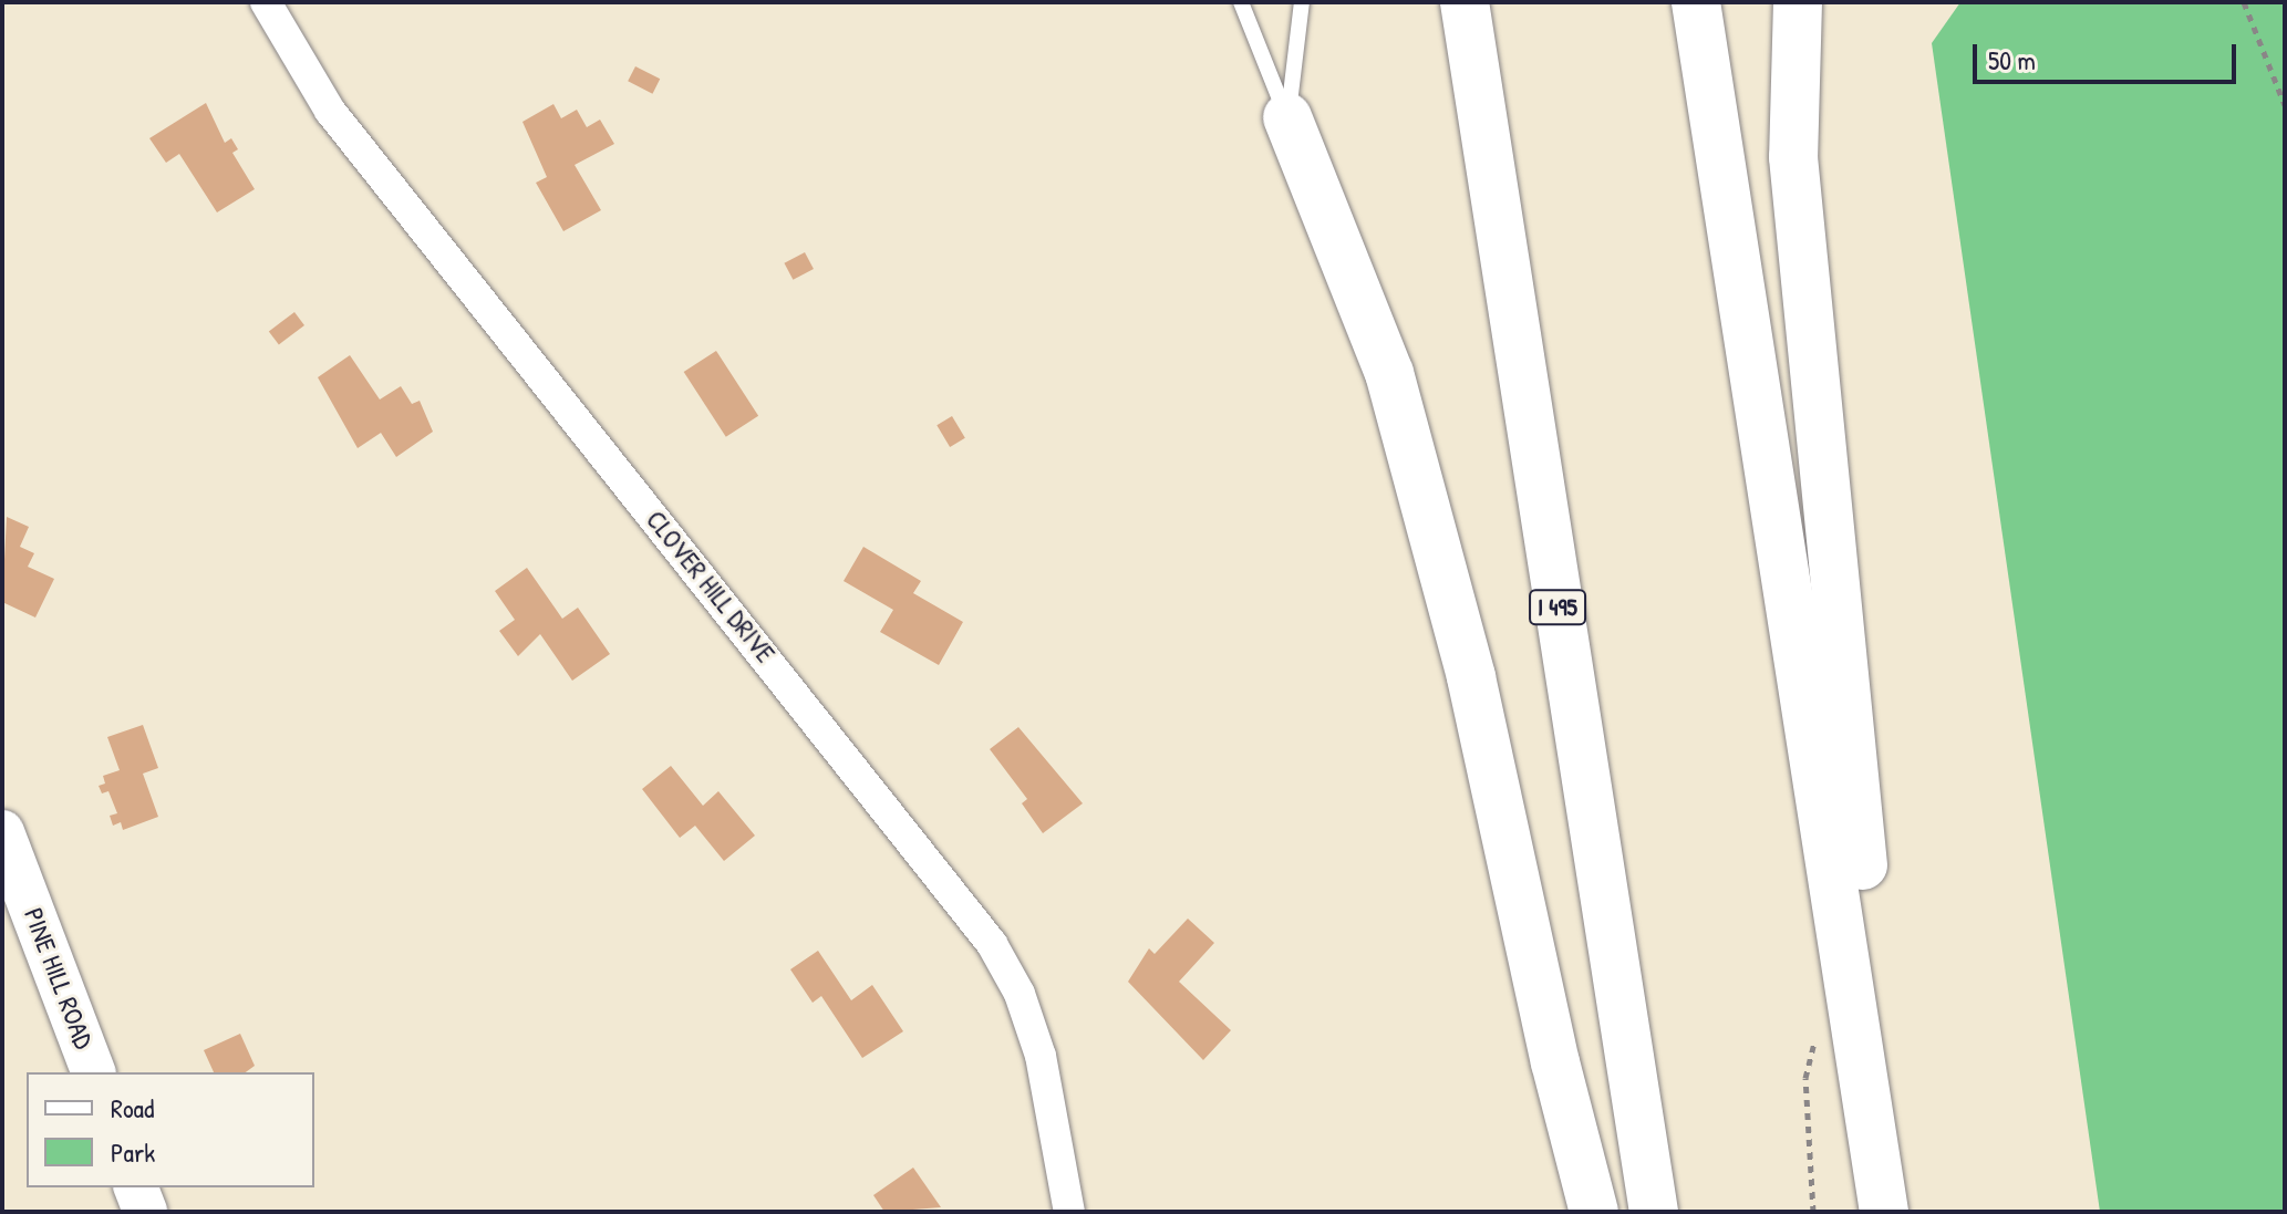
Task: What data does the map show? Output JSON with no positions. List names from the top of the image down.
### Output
{
  "streets": {
    "highway": ["I 495"],
    "street": ["CLOVER HILL DRIVE", "PINE HILL ROAD"]
  },
  "legend": ["Road", "Park"],
  "scale_bar": "50 m"
}
